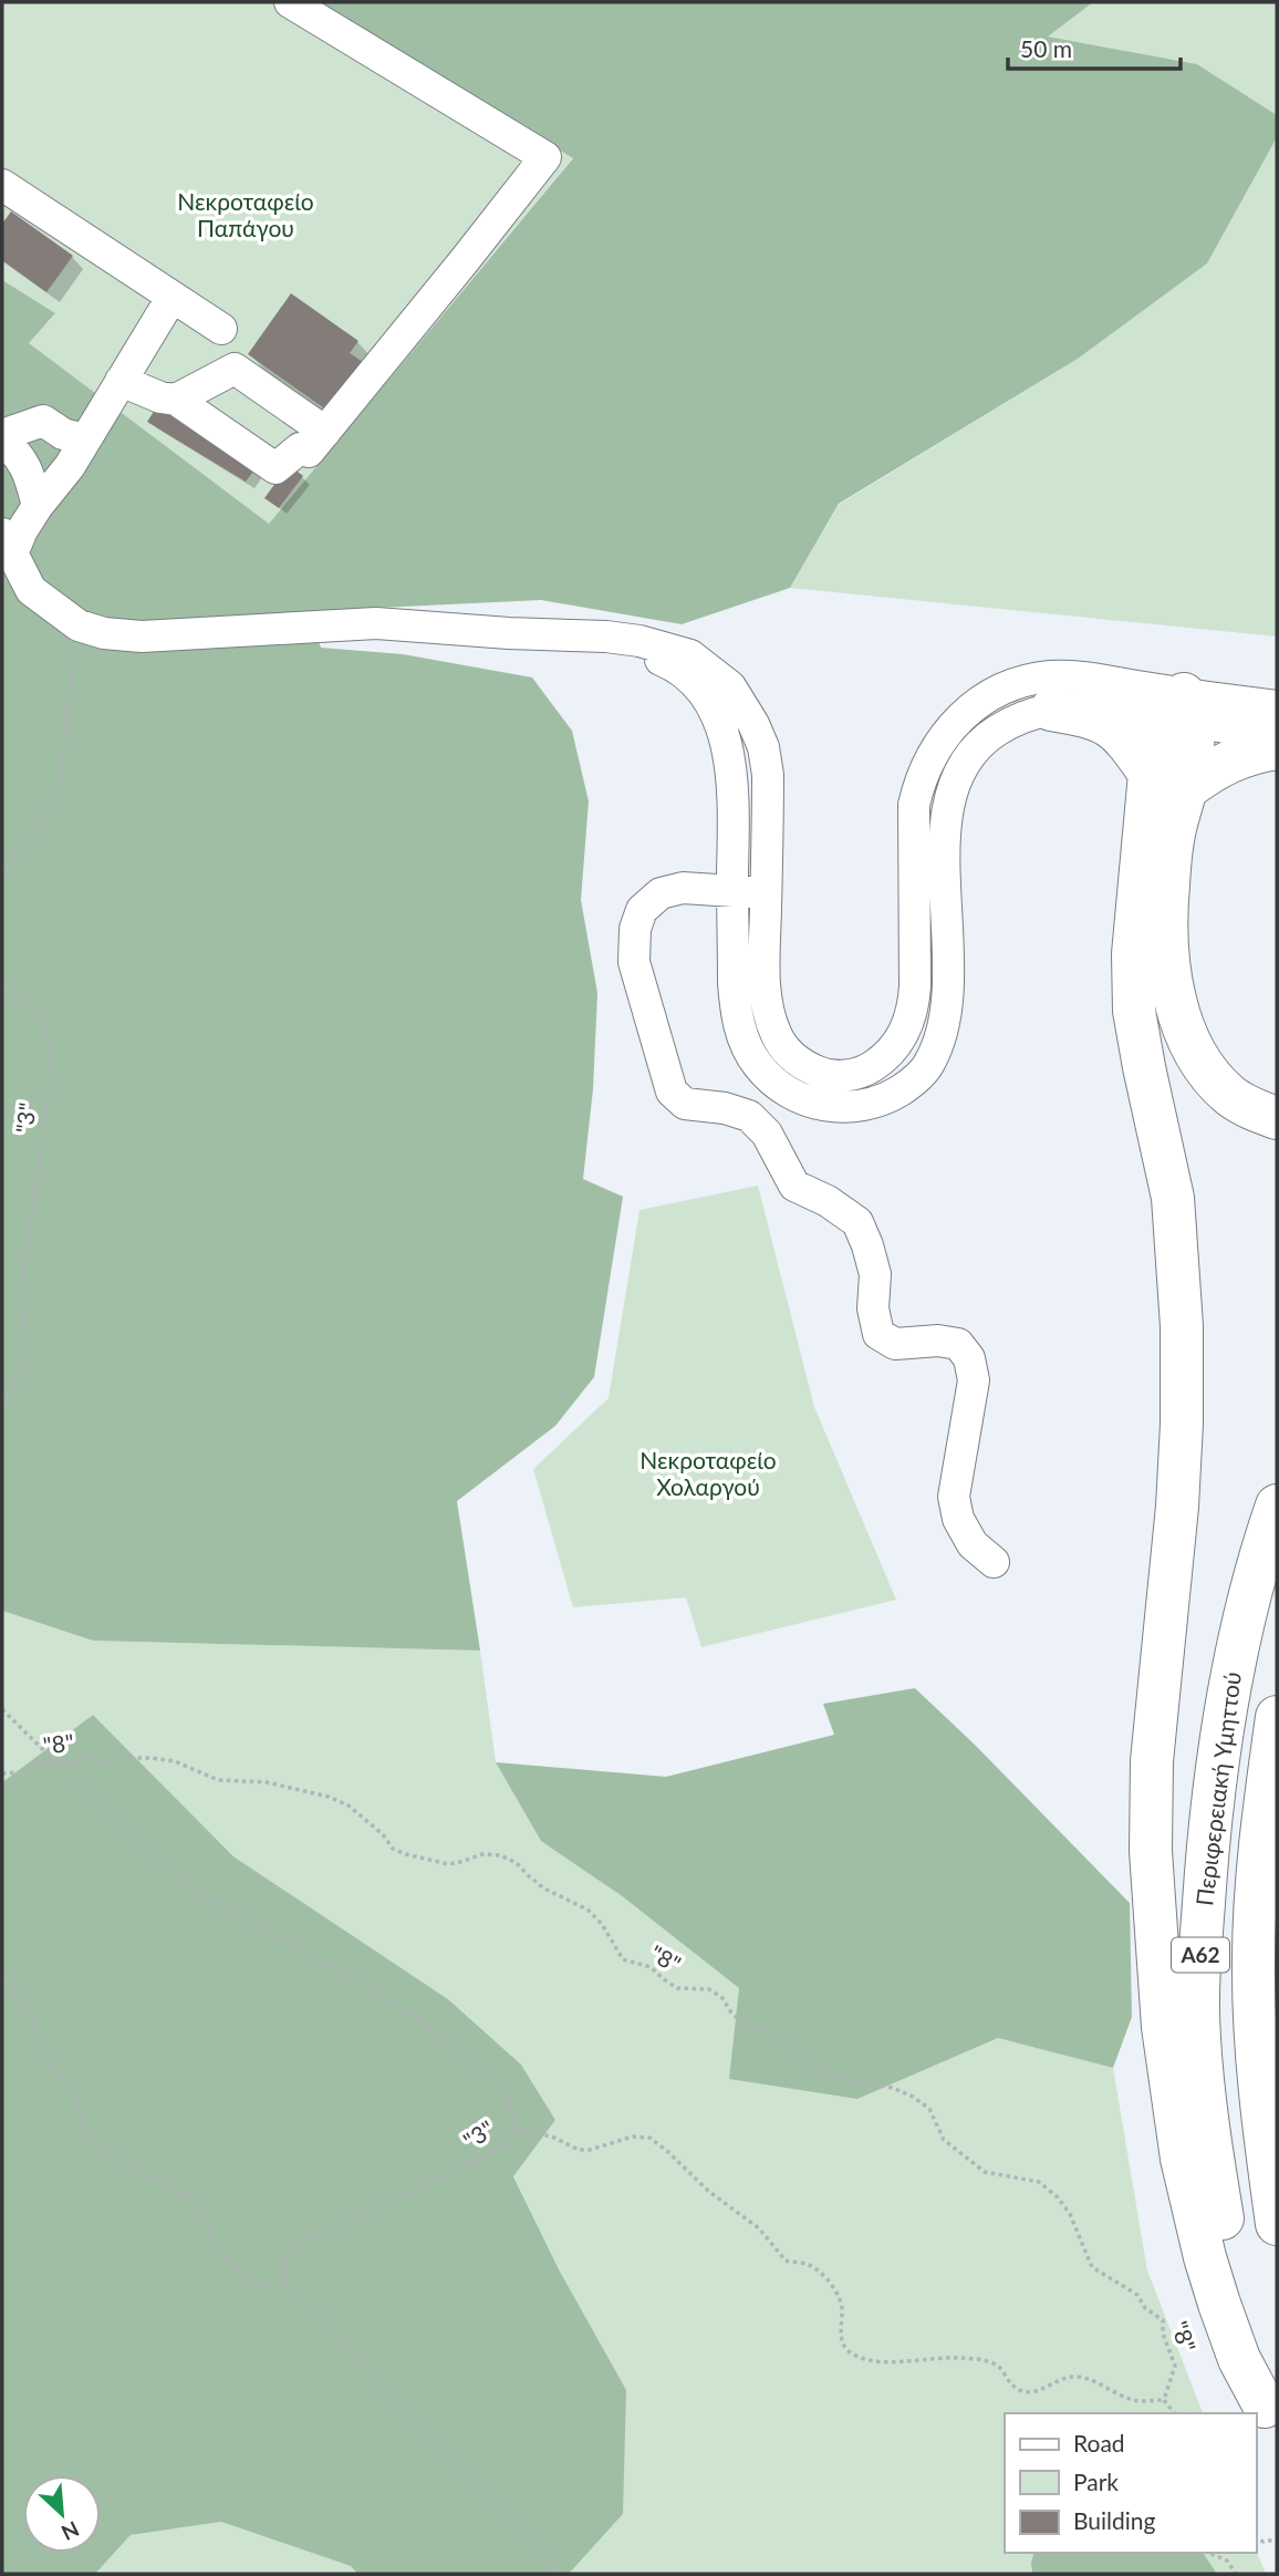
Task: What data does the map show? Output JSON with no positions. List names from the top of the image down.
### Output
{
  "streets": {
    "highway": ["Περιφερειακή Υμηττού", "Α62"],
    "path": ["\"3\"", "\"8\""]
  },
  "crossings": [
    ["\"3\"", "\"8\""]
  ],
  "parks": ["Νεκροταφείο Παπάγου", "Νεκροταφείο Χολαργού"],
  "legend": ["Road", "Park", "Building"],
  "scale_bar": "50 m",
  "north": "bottom right"
}
